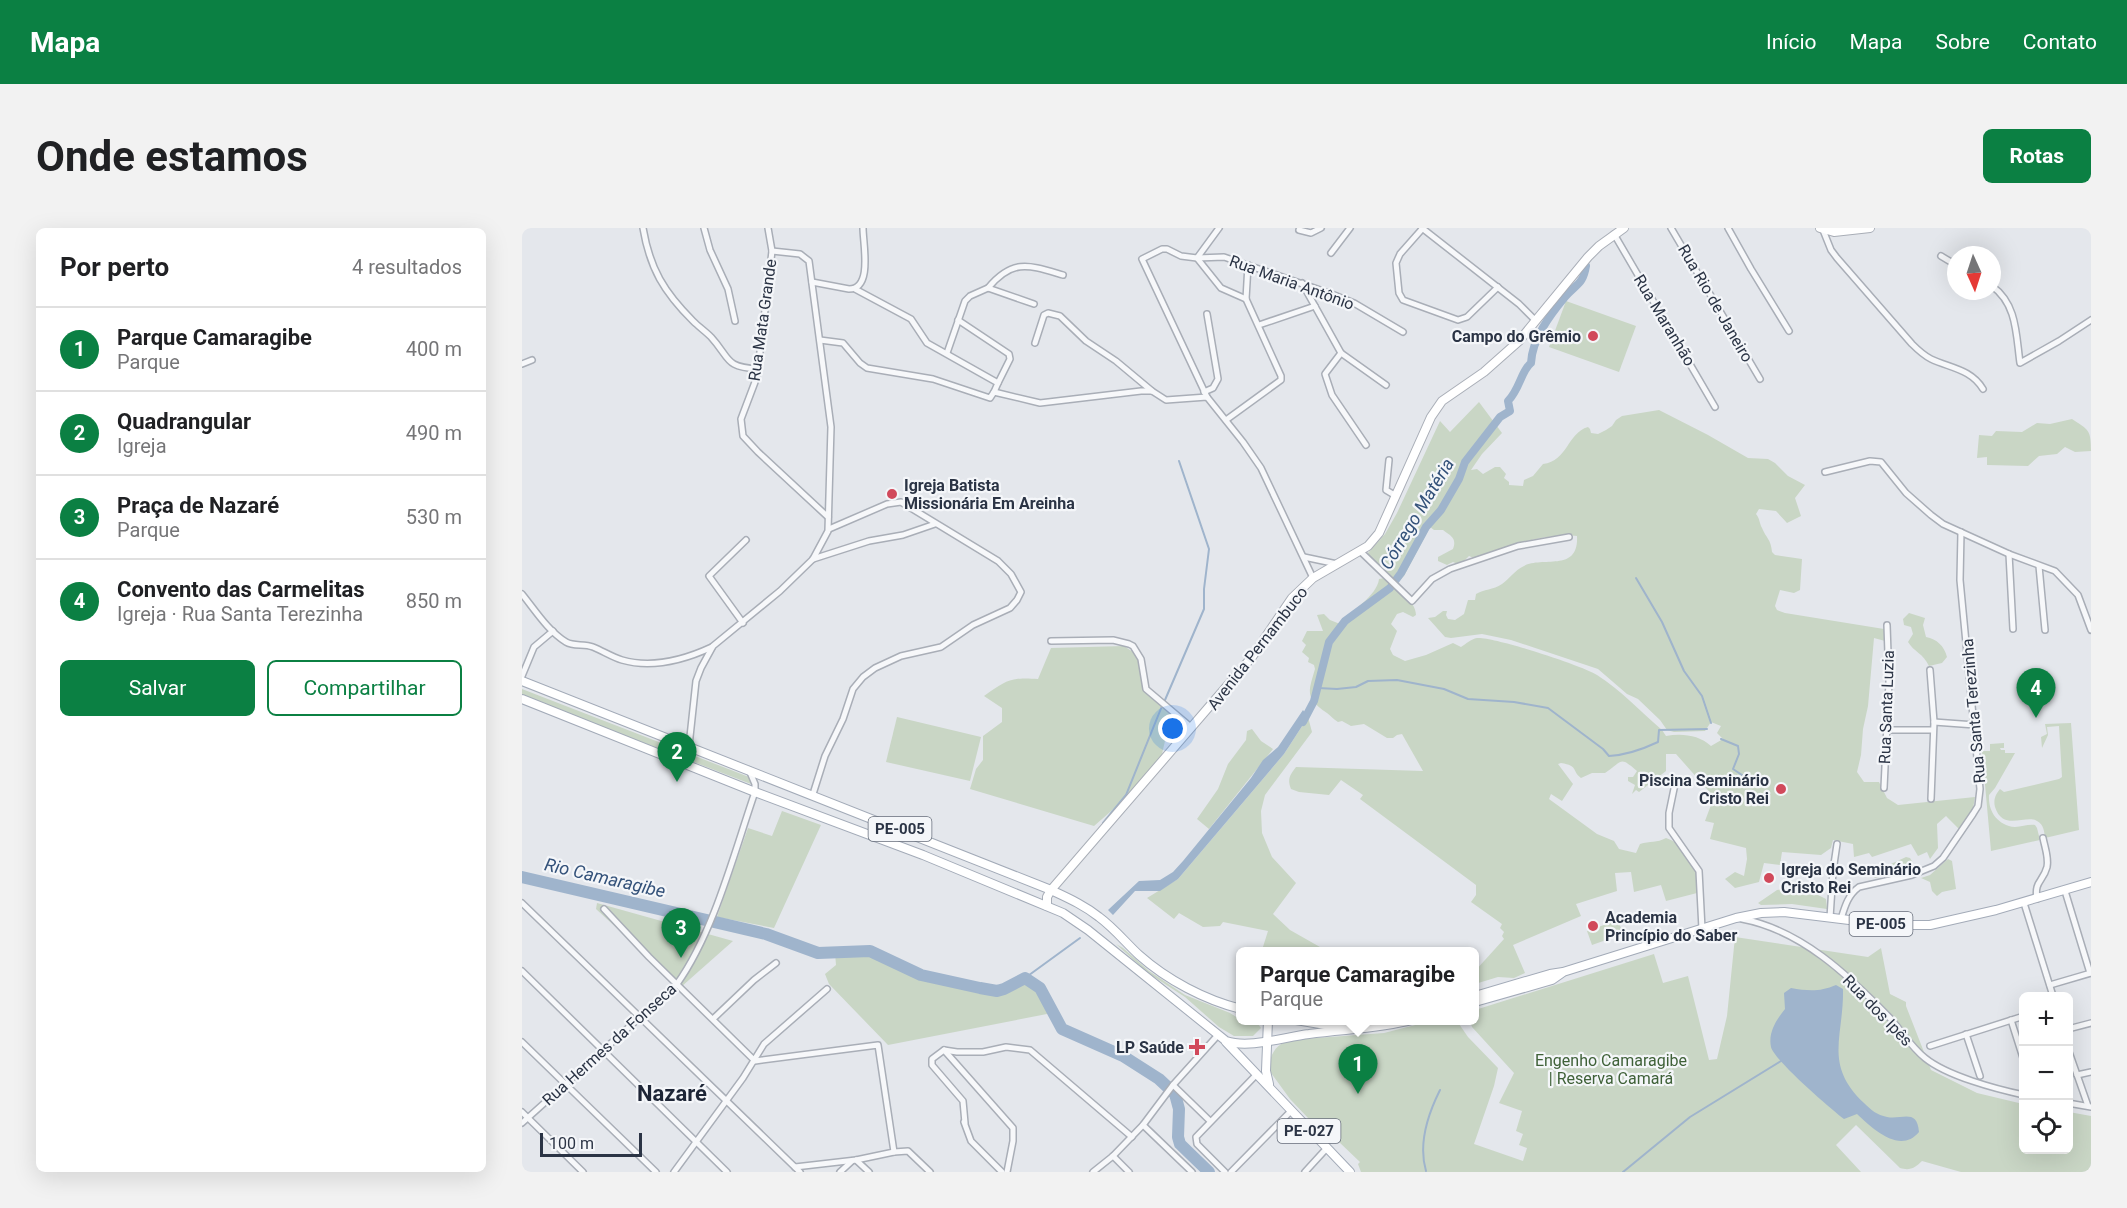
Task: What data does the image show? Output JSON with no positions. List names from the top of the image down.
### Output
{
  "streets": {
    "main road": ["PE-005", "PE-027"],
    "street": [
      "Rua Maria Antônio",
      "Rua Rio de Janeiro",
      "Rua Mata Grande",
      "Rua Maranhão",
      "Avenida Pernambuco",
      "Rua Santa Luzia",
      "Rua Santa Terezinha",
      "Rua dos Ipês",
      "Rua Hermes da Fonseca"
    ]
  },
  "crossings": [
    ["Rua Maranhão", "Avenida Pernambuco"],
    ["Avenida Pernambuco", "PE-005"],
    ["Rua Santa Terezinha", "PE-005"],
    ["PE-005", "Rua dos Ipês"],
    ["PE-005", "Rua Hermes da Fonseca"],
    ["PE-005", "PE-027"]
  ],
  "districts": ["Nazaré"],
  "water": ["Córrego Matéria", "Rio Camaragibe"],
  "parks": ["Engenho Camaragibe | Reserva Camará"],
  "places": {
    "other": [
      "Campo do Grêmio",
      "Igreja Batista Missionária Em Areinha",
      "Piscina Seminário Cristo Rei",
      "Igreja do Seminário Cristo Rei",
      "Academia Princípio do Saber"
    ],
    "health": ["LP Saúde"]
  },
  "scale_bar": "100 m",
  "north": "bottom",
  "page": {
    "header": "Mapa",
    "nav": [
      "Início",
      "Mapa",
      "Sobre",
      "Contato"
    ],
    "buttons": [
      "Rotas",
      ["Salvar", "Compartilhar"]
    ],
    "title": "Onde estamos",
    "heading": ["Por perto", "4 resultados"],
    "list": [
      {
        "mark": "1",
        "name": "Parque Camaragibe",
        "note": "Parque",
        "value": "400 m"
      },
      {
        "mark": "2",
        "name": "Quadrangular",
        "note": "Igreja",
        "value": "490 m"
      },
      {
        "mark": "3",
        "name": "Praça de Nazaré",
        "note": "Parque",
        "value": "530 m"
      },
      {
        "mark": "4",
        "name": "Convento das Carmelitas",
        "note": "Igreja · Rua Santa Terezinha",
        "value": "850 m"
      }
    ],
    "pins": [
      "4",
      "2",
      "3",
      "1"
    ],
    "popup": ["Parque Camaragibe", "Parque"],
    "map_buttons": ["+", "−"],
    "scale": "100 m"
  }
}
